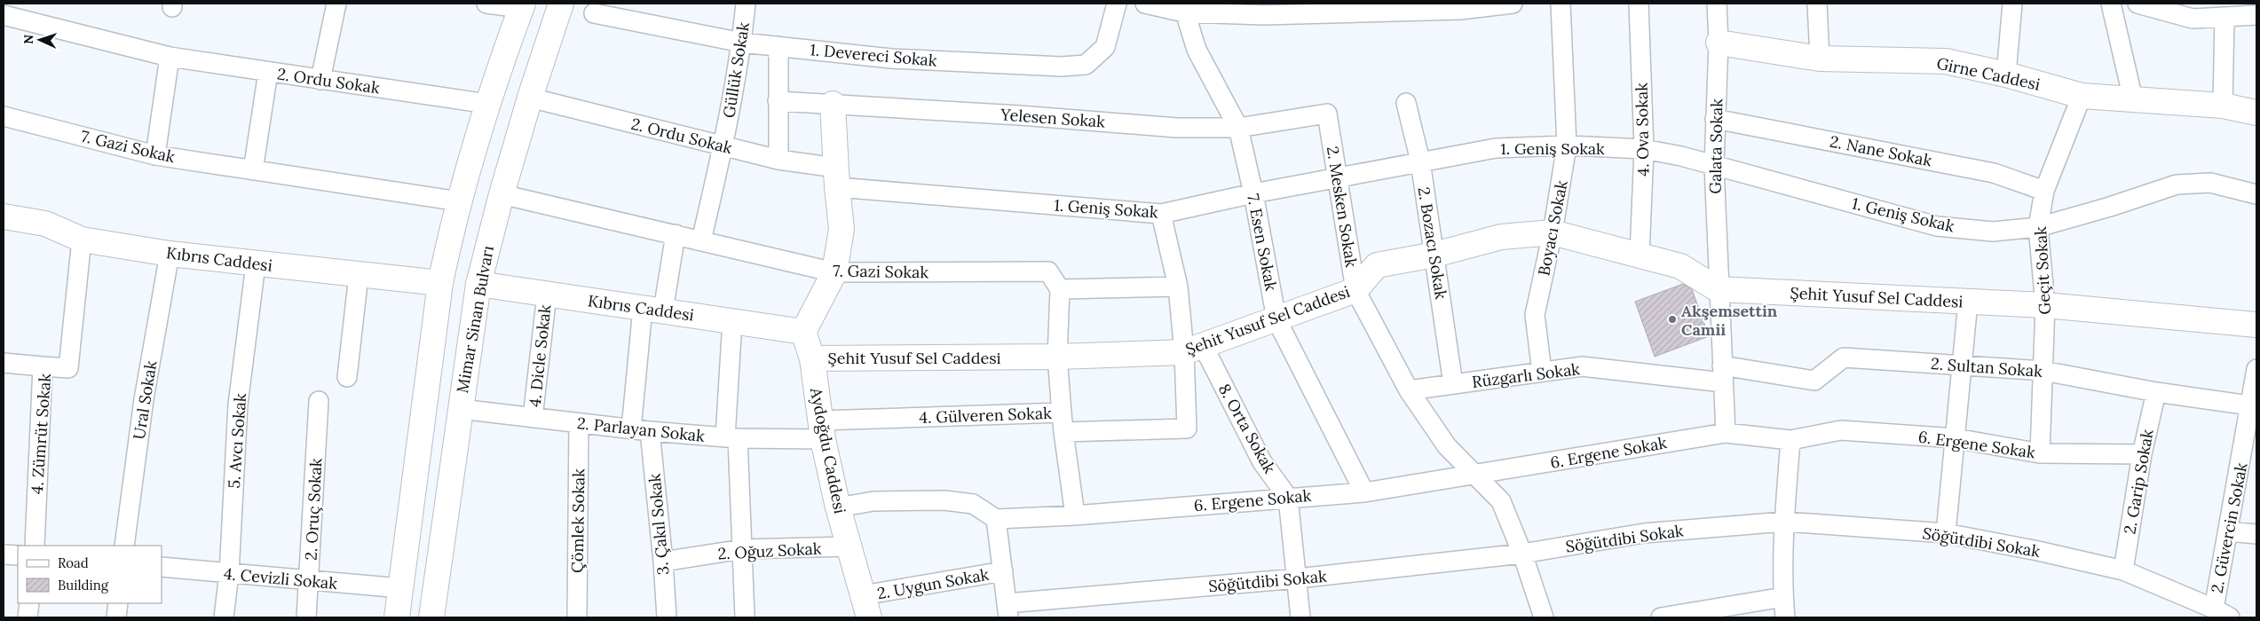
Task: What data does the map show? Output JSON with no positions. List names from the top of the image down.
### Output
{
  "streets": {
    "main road": [
      "Girne Caddesi",
      "Kıbrıs Caddesi",
      "Şehit Yusuf Sel Caddesi",
      "Mimar Sinan Bulvarı",
      "Aydoğdu Caddesi"
    ],
    "street": [
      "1. Devereci Sokak",
      "Güllük Sokak",
      "2. Ordu Sokak",
      "Yelesen Sokak",
      "4. Ova Sokak",
      "7. Gazi Sokak",
      "Galata Sokak",
      "1. Geniş Sokak",
      "2. Nane Sokak",
      "2. Mesken Sokak",
      "Boyacı Sokak",
      "7. Esen Sokak",
      "2. Bozacı Sokak",
      "Geçit Sokak",
      "4. Dicle Sokak",
      "2. Sultan Sokak",
      "Rüzgarlı Sokak",
      "Ural Sokak",
      "4. Gülveren Sokak",
      "8. Orta Sokak",
      "2. Parlayan Sokak",
      "4. Zümrüt Sokak",
      "5. Avcı Sokak",
      "6. Ergene Sokak",
      "2. Garip Sokak",
      "2. Oruç Sokak",
      "Çömlek Sokak",
      "3. Çakıl Sokak",
      "2. Güvercin Sokak",
      "Söğütdibi Sokak",
      "2. Oğuz Sokak",
      "4. Cevizli Sokak",
      "2. Uygun Sokak"
    ]
  },
  "crossings": [
    ["1. Devereci Sokak", "Güllük Sokak"],
    ["Güllük Sokak", "2. Ordu Sokak"],
    ["Güllük Sokak", "7. Gazi Sokak"],
    ["Girne Caddesi", "Galata Sokak"],
    ["Girne Caddesi", "Geçit Sokak"],
    ["2. Ordu Sokak", "1. Geniş Sokak"],
    ["2. Ordu Sokak", "Mimar Sinan Bulvarı"],
    ["Yelesen Sokak", "2. Mesken Sokak"],
    ["Yelesen Sokak", "7. Esen Sokak"],
    ["4. Ova Sokak", "1. Geniş Sokak"],
    ["4. Ova Sokak", "Şehit Yusuf Sel Caddesi"],
    ["7. Gazi Sokak", "Mimar Sinan Bulvarı"],
    ["Galata Sokak", "1. Geniş Sokak"],
    ["Galata Sokak", "2. Nane Sokak"],
    ["Galata Sokak", "Şehit Yusuf Sel Caddesi"],
    ["Galata Sokak", "2. Sultan Sokak"],
    ["Galata Sokak", "Rüzgarlı Sokak"],
    ["Galata Sokak", "6. Ergene Sokak"],
    ["1. Geniş Sokak", "2. Mesken Sokak"],
    ["1. Geniş Sokak", "Boyacı Sokak"],
    ["1. Geniş Sokak", "7. Esen Sokak"],
    ["1. Geniş Sokak", "2. Bozacı Sokak"],
    ["1. Geniş Sokak", "Geçit Sokak"],
    ["2. Nane Sokak", "Geçit Sokak"],
    ["2. Mesken Sokak", "Şehit Yusuf Sel Caddesi"],
    ["2. Mesken Sokak", "Rüzgarlı Sokak"],
    ["2. Mesken Sokak", "6. Ergene Sokak"],
    ["2. Mesken Sokak", "Söğütdibi Sokak"],
    ["Boyacı Sokak", "Şehit Yusuf Sel Caddesi"],
    ["Boyacı Sokak", "Rüzgarlı Sokak"],
    ["7. Esen Sokak", "Şehit Yusuf Sel Caddesi"],
    ["7. Esen Sokak", "6. Ergene Sokak"],
    ["2. Bozacı Sokak", "Şehit Yusuf Sel Caddesi"],
    ["2. Bozacı Sokak", "Rüzgarlı Sokak"],
    ["Kıbrıs Caddesi", "Mimar Sinan Bulvarı"],
    ["Kıbrıs Caddesi", "4. Dicle Sokak"],
    ["Kıbrıs Caddesi", "Ural Sokak"],
    ["Kıbrıs Caddesi", "4. Zümrüt Sokak"],
    ["Kıbrıs Caddesi", "5. Avcı Sokak"],
    ["Kıbrıs Caddesi", "Aydoğdu Caddesi"],
    ["Geçit Sokak", "Şehit Yusuf Sel Caddesi"],
    ["Geçit Sokak", "2. Sultan Sokak"],
    ["Geçit Sokak", "6. Ergene Sokak"],
    ["Şehit Yusuf Sel Caddesi", "4. Gülveren Sokak"],
    ["Şehit Yusuf Sel Caddesi", "8. Orta Sokak"],
    ["Şehit Yusuf Sel Caddesi", "Aydoğdu Caddesi"],
    ["Mimar Sinan Bulvarı", "2. Parlayan Sokak"],
    ["4. Dicle Sokak", "2. Parlayan Sokak"],
    ["2. Sultan Sokak", "Rüzgarlı Sokak"],
    ["2. Sultan Sokak", "2. Garip Sokak"],
    ["2. Sultan Sokak", "2. Güvercin Sokak"],
    ["4. Gülveren Sokak", "8. Orta Sokak"],
    ["4. Gülveren Sokak", "2. Parlayan Sokak"],
    ["4. Gülveren Sokak", "Aydoğdu Caddesi"],
    ["8. Orta Sokak", "6. Ergene Sokak"],
    ["8. Orta Sokak", "Söğütdibi Sokak"],
    ["2. Parlayan Sokak", "Aydoğdu Caddesi"],
    ["2. Parlayan Sokak", "Çömlek Sokak"],
    ["2. Parlayan Sokak", "3. Çakıl Sokak"],
    ["5. Avcı Sokak", "4. Cevizli Sokak"],
    ["6. Ergene Sokak", "2. Garip Sokak"],
    ["Aydoğdu Caddesi", "2. Oğuz Sokak"],
    ["Aydoğdu Caddesi", "2. Uygun Sokak"],
    ["2. Garip Sokak", "Söğütdibi Sokak"],
    ["2. Oruç Sokak", "4. Cevizli Sokak"],
    ["3. Çakıl Sokak", "2. Oğuz Sokak"],
    ["2. Güvercin Sokak", "Söğütdibi Sokak"]
  ],
  "places": ["Akşemsettin Camii"],
  "legend": ["Road", "Building"],
  "north": "left"
}
